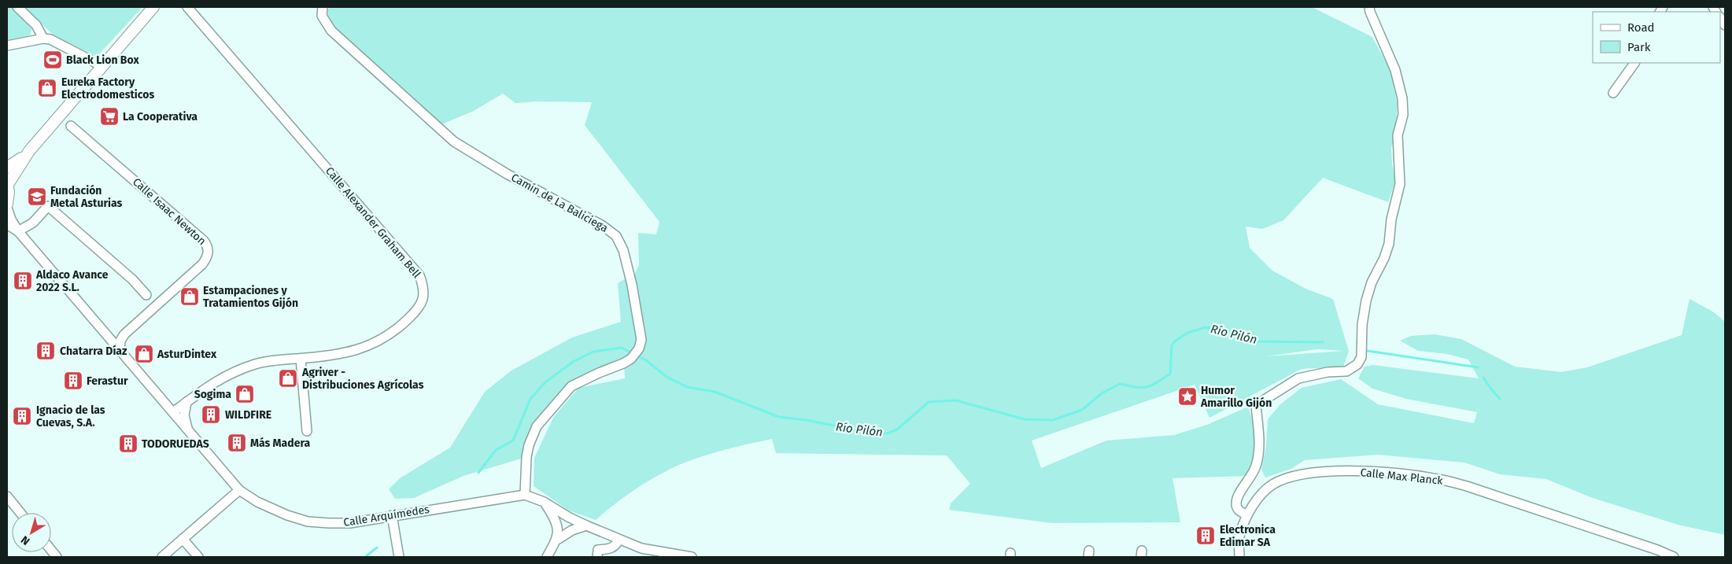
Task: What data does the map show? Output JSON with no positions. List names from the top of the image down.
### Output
{
  "streets": {
    "street": [
      "Camín de La Baliciega",
      "Calle Isaac Newton",
      "Calle Alexander Graham Bell",
      "Calle Max Planck",
      "Calle Arquímedes"
    ]
  },
  "crossings": [
    ["Camín de La Baliciega", "Calle Arquímedes"],
    ["Calle Alexander Graham Bell", "Calle Arquímedes"]
  ],
  "water": ["Río Pilón"],
  "places": {
    "sports": ["Black Lion Box"],
    "shop": [
      "Eureka Factory Electrodomesticos",
      "Estampaciones y Tratamientos Gijón",
      "AsturDintex",
      "Agriver - Distribuciones Agrícolas",
      "Sogima"
    ],
    "supermarket": ["La Cooperativa"],
    "school or university": ["Fundación Metal Asturias"],
    "building": [
      "Aldaco Avance 2022 S.L.",
      "Chatarra Díaz",
      "Ferastur",
      "WILDFIRE",
      "Ignacio de las Cuevas, S.A.",
      "Más Madera",
      "TODORUEDAS",
      "Electronica Edimar SA"
    ],
    "place": ["Humor Amarillo Gijón"]
  },
  "legend": ["Road", "Park"],
  "north": "bottom left"
}
